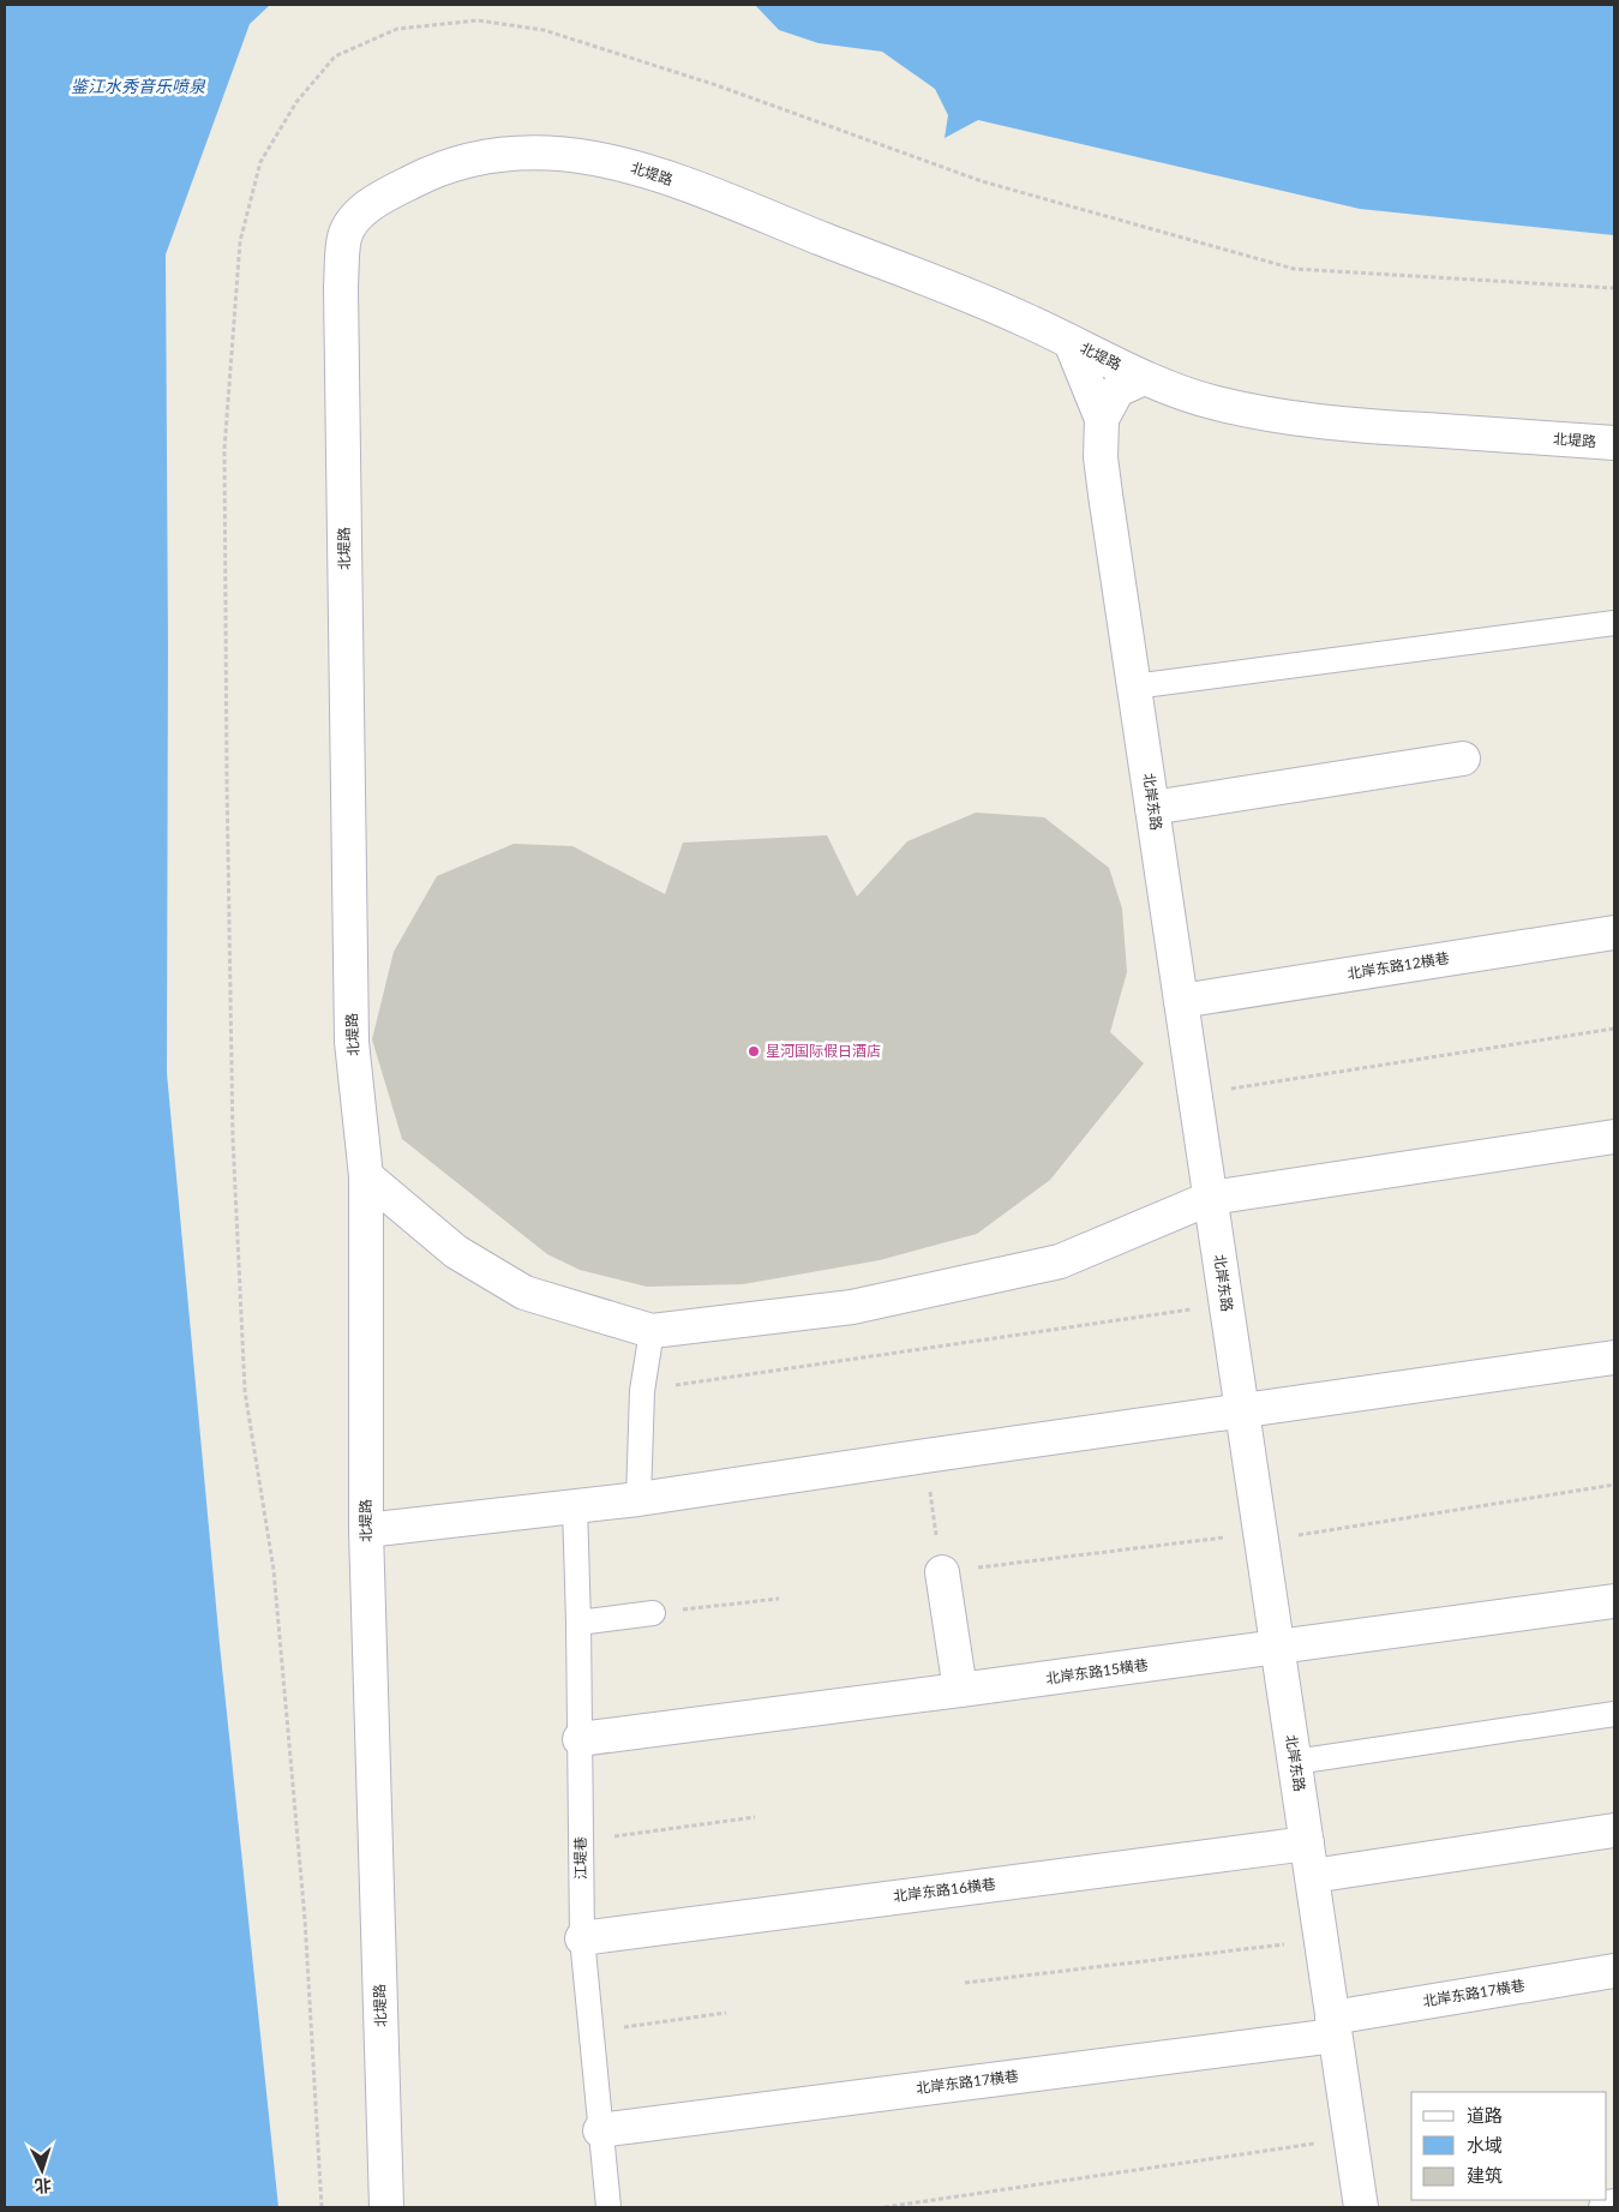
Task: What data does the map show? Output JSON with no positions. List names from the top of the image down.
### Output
{
  "streets": {
    "street": [
      "北堤路",
      "北岸东路",
      "北岸东路12横巷",
      "北岸东路15横巷",
      "北岸东路16横巷",
      "北岸东路17横巷"
    ],
    "lane": ["江堤巷"]
  },
  "crossings": [
    ["北堤路", "北岸东路"],
    ["北岸东路", "北岸东路12横巷"],
    ["北岸东路", "北岸东路15横巷"],
    ["北岸东路", "北岸东路16横巷"],
    ["北岸东路", "北岸东路17横巷"],
    ["北岸东路15横巷", "江堤巷"],
    ["江堤巷", "北岸东路16横巷"],
    ["江堤巷", "北岸东路17横巷"]
  ],
  "water": ["鉴江水秀音乐喷泉"],
  "places": ["星河国际假日酒店"],
  "legend": ["道路", "水域", "建筑"],
  "north": "bottom"
}
